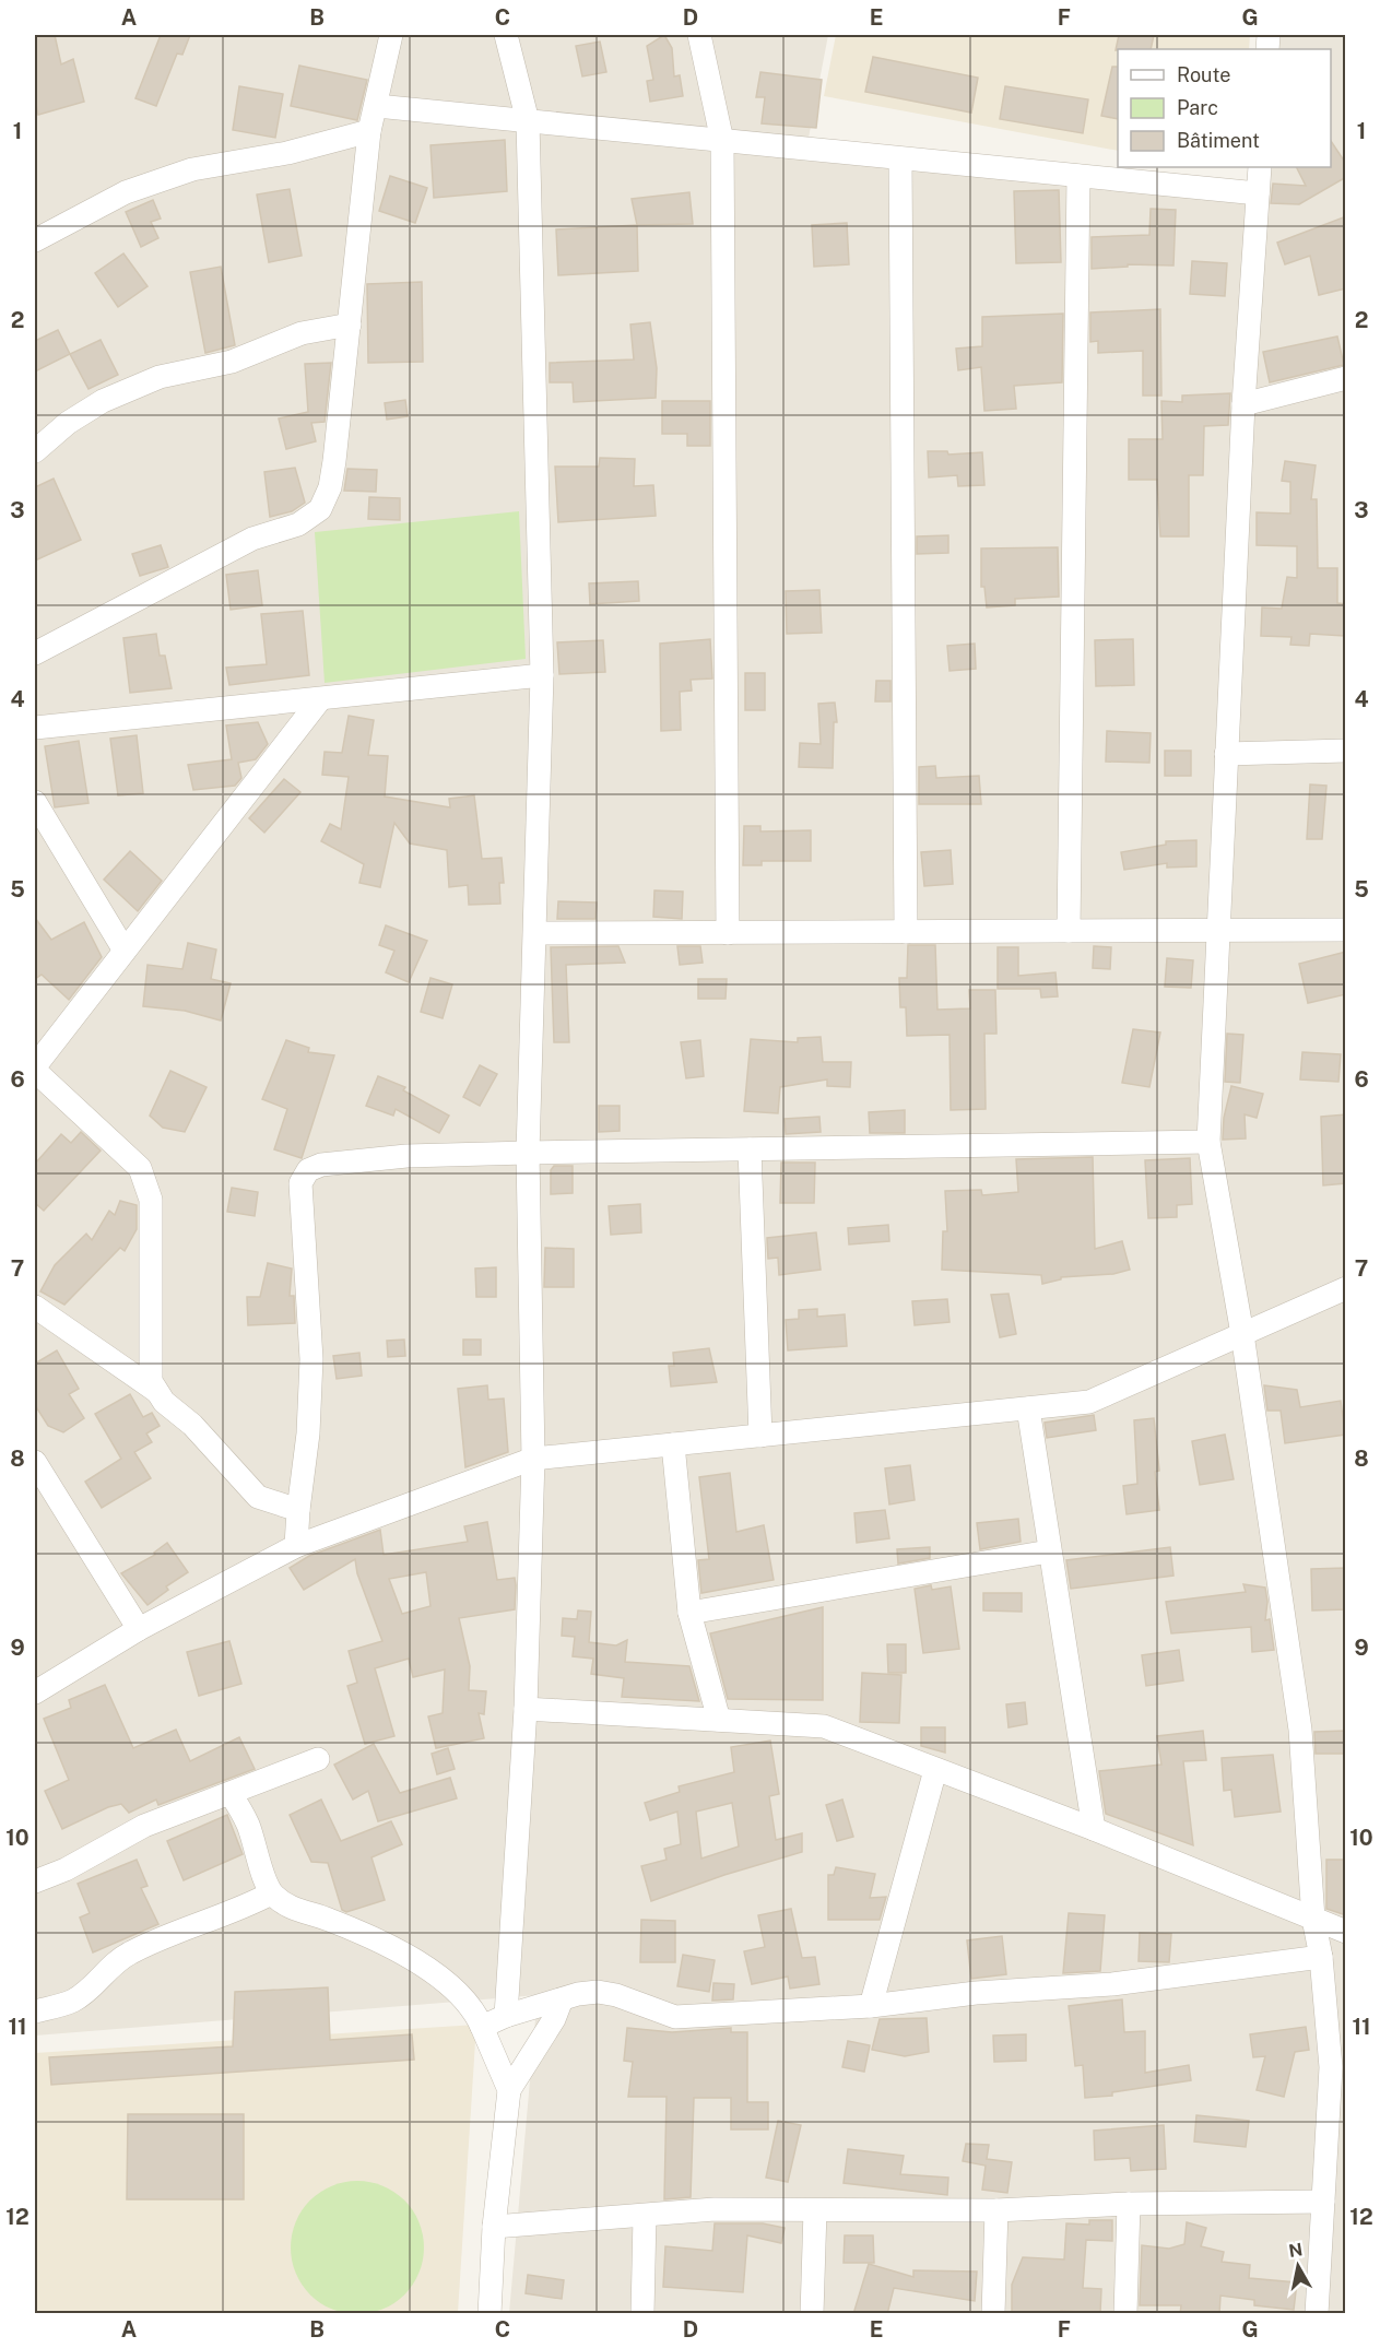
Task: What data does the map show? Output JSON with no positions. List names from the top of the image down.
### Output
{
  "legend": ["Route", "Parc", "Bâtiment"],
  "north": "top",
  "grid": {
    "columns": [
      "A",
      "B",
      "C",
      "D",
      "E",
      "F",
      "G"
    ],
    "rows": [
      "1",
      "2",
      "3",
      "4",
      "5",
      "6",
      "7",
      "8",
      "9",
      "10",
      "11",
      "12"
    ]
  }
}
